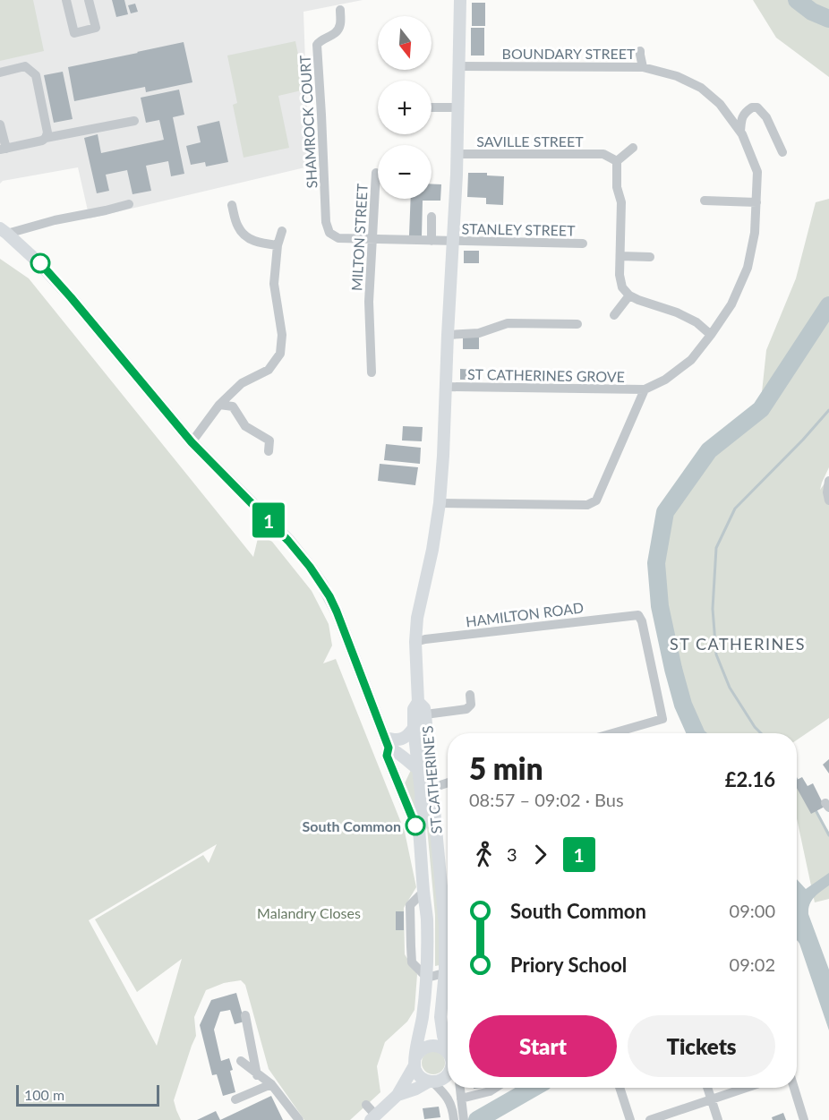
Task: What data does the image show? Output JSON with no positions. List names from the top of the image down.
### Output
{
  "streets": {
    "main road": ["ST CATHERINE'S"],
    "street": [
      "BOUNDARY STREET",
      "SHAMROCK COURT",
      "SAVILLE STREET",
      "STANLEY STREET",
      "MILTON STREET",
      "ST CATHERINES GROVE",
      "HAMILTON ROAD"
    ]
  },
  "crossings": [
    ["BOUNDARY STREET", "ST CATHERINES GROVE"],
    ["SHAMROCK COURT", "STANLEY STREET"],
    ["STANLEY STREET", "MILTON STREET"]
  ],
  "districts": ["ST CATHERINES"],
  "parks": ["Malandry Closes"],
  "places": ["South Common"],
  "lines": ["bus line 1"],
  "scale_bar": "100 m",
  "north": "bottom",
  "page": {
    "on_map": "1",
    "map_buttons": ["+", "−"],
    "heading": ["5 min", "08:57 – 09:02 · Bus", "£2.16"],
    "legs": ["3", "1"],
    "list": [
      {
        "name": "South Common",
        "value": "09:00"
      },
      {
        "name": "Priory School",
        "value": "09:02"
      }
    ],
    "buttons": ["Start", "Tickets"],
    "scale": "100 m"
  }
}
